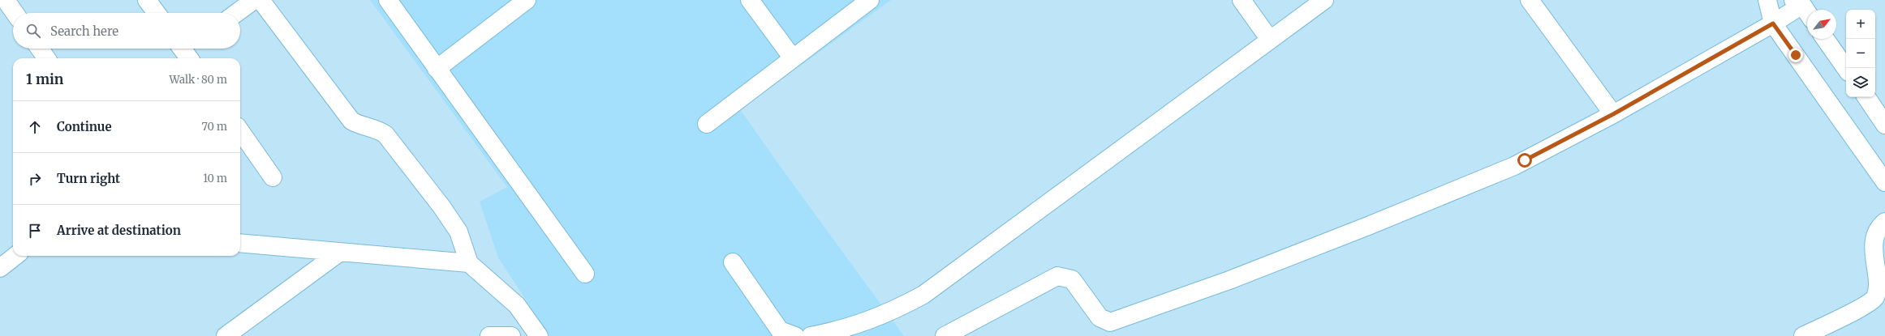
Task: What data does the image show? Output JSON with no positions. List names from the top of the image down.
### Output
{
  "north": "top right",
  "page": {
    "map_buttons": ["+", "−"],
    "search": "Search here",
    "heading": ["1 min", "Walk · 80 m"],
    "list": [
      ["Continue", "70 m"],
      ["Turn right", "10 m"],
      "Arrive at destination"
    ]
  }
}
